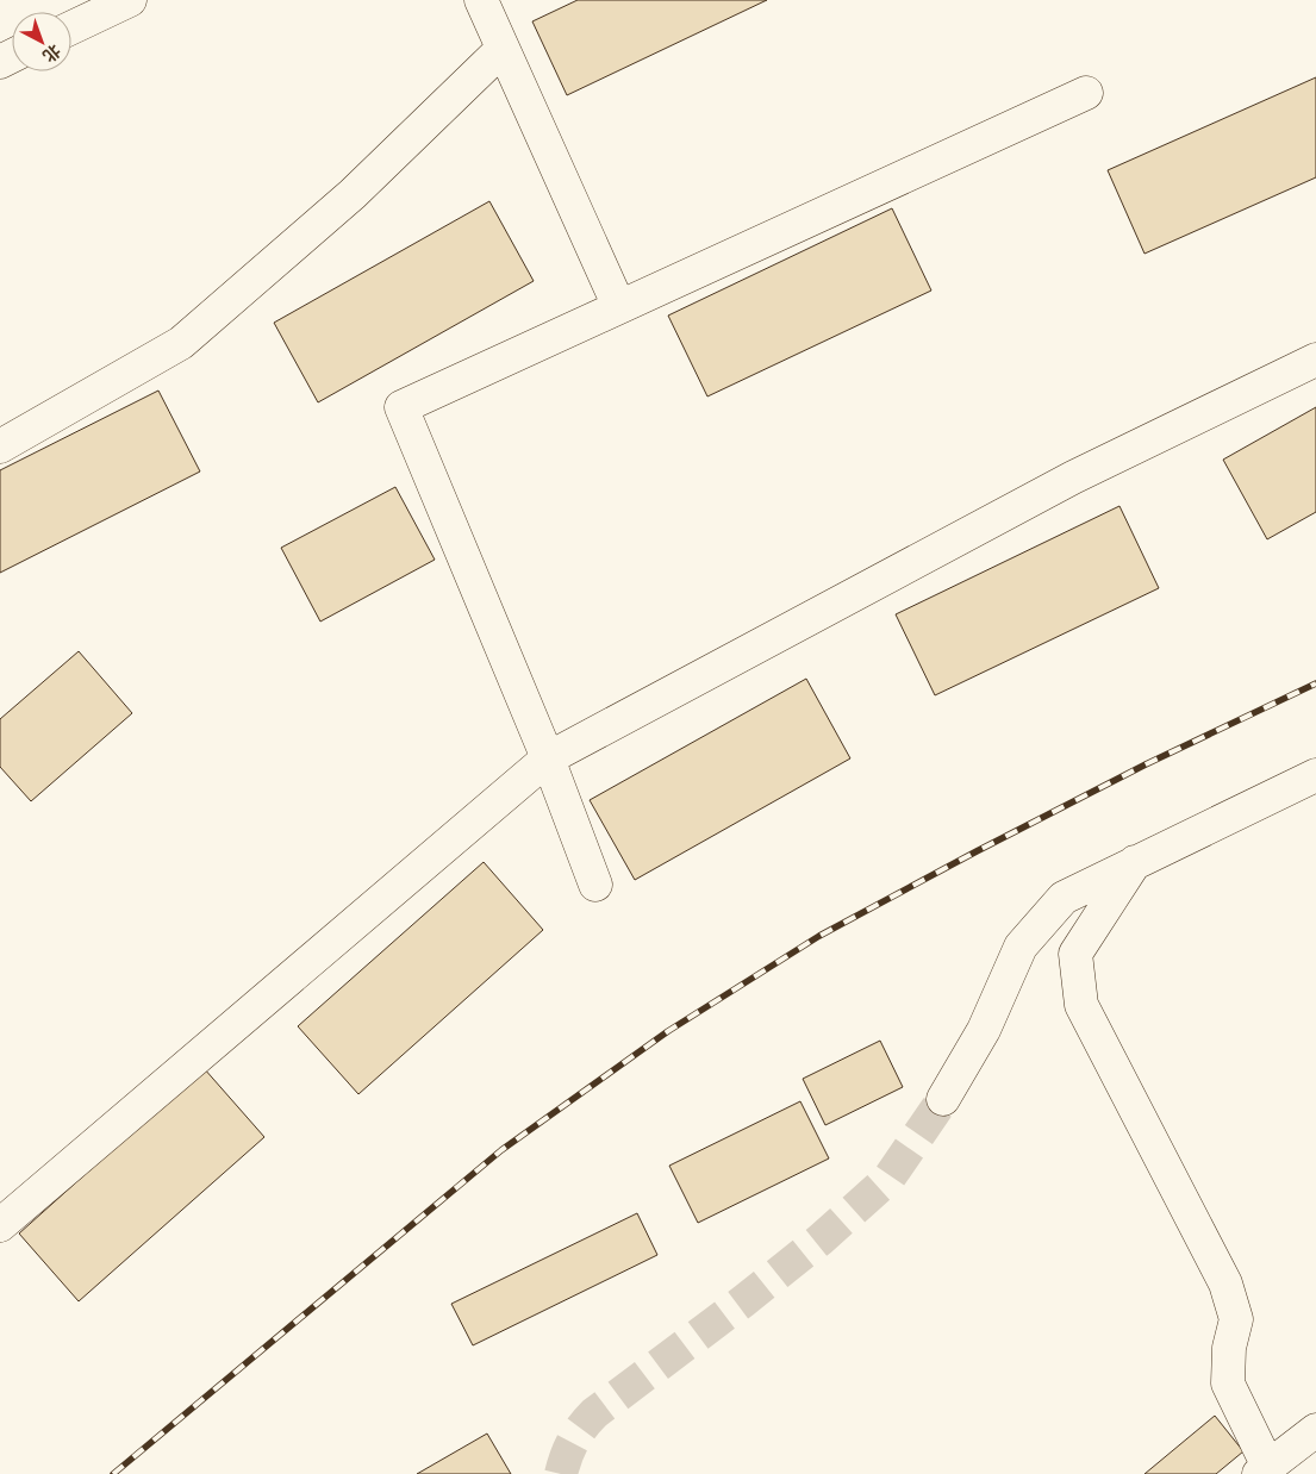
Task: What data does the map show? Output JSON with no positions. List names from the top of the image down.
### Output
{
  "north": "bottom right"
}
